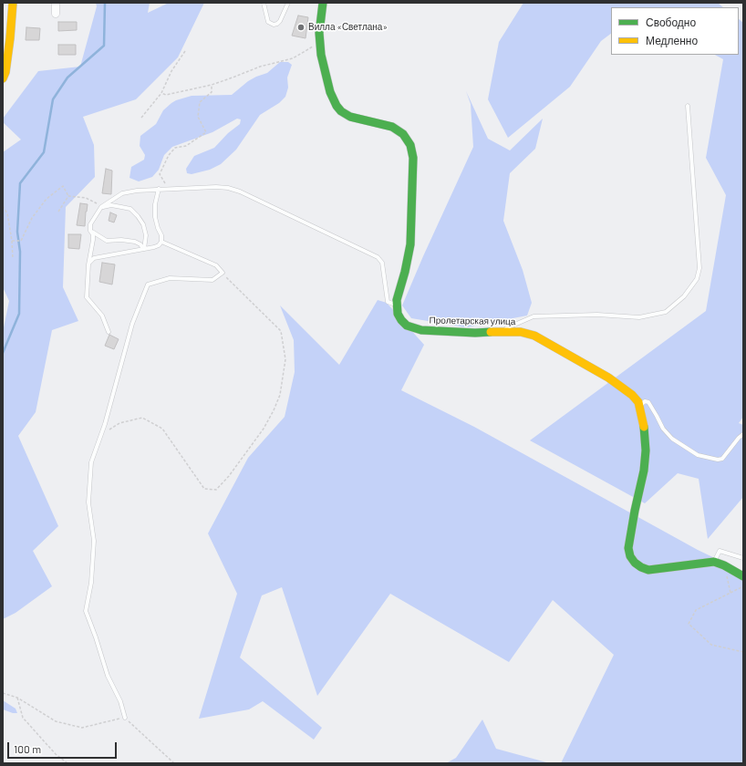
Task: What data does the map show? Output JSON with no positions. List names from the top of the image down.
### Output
{
  "streets": {
    "street": ["Пролетарская улица"]
  },
  "places": ["Вилла «Светлана»"],
  "legend": ["Свободно", "Медленно"],
  "scale_bar": "100 m"
}
